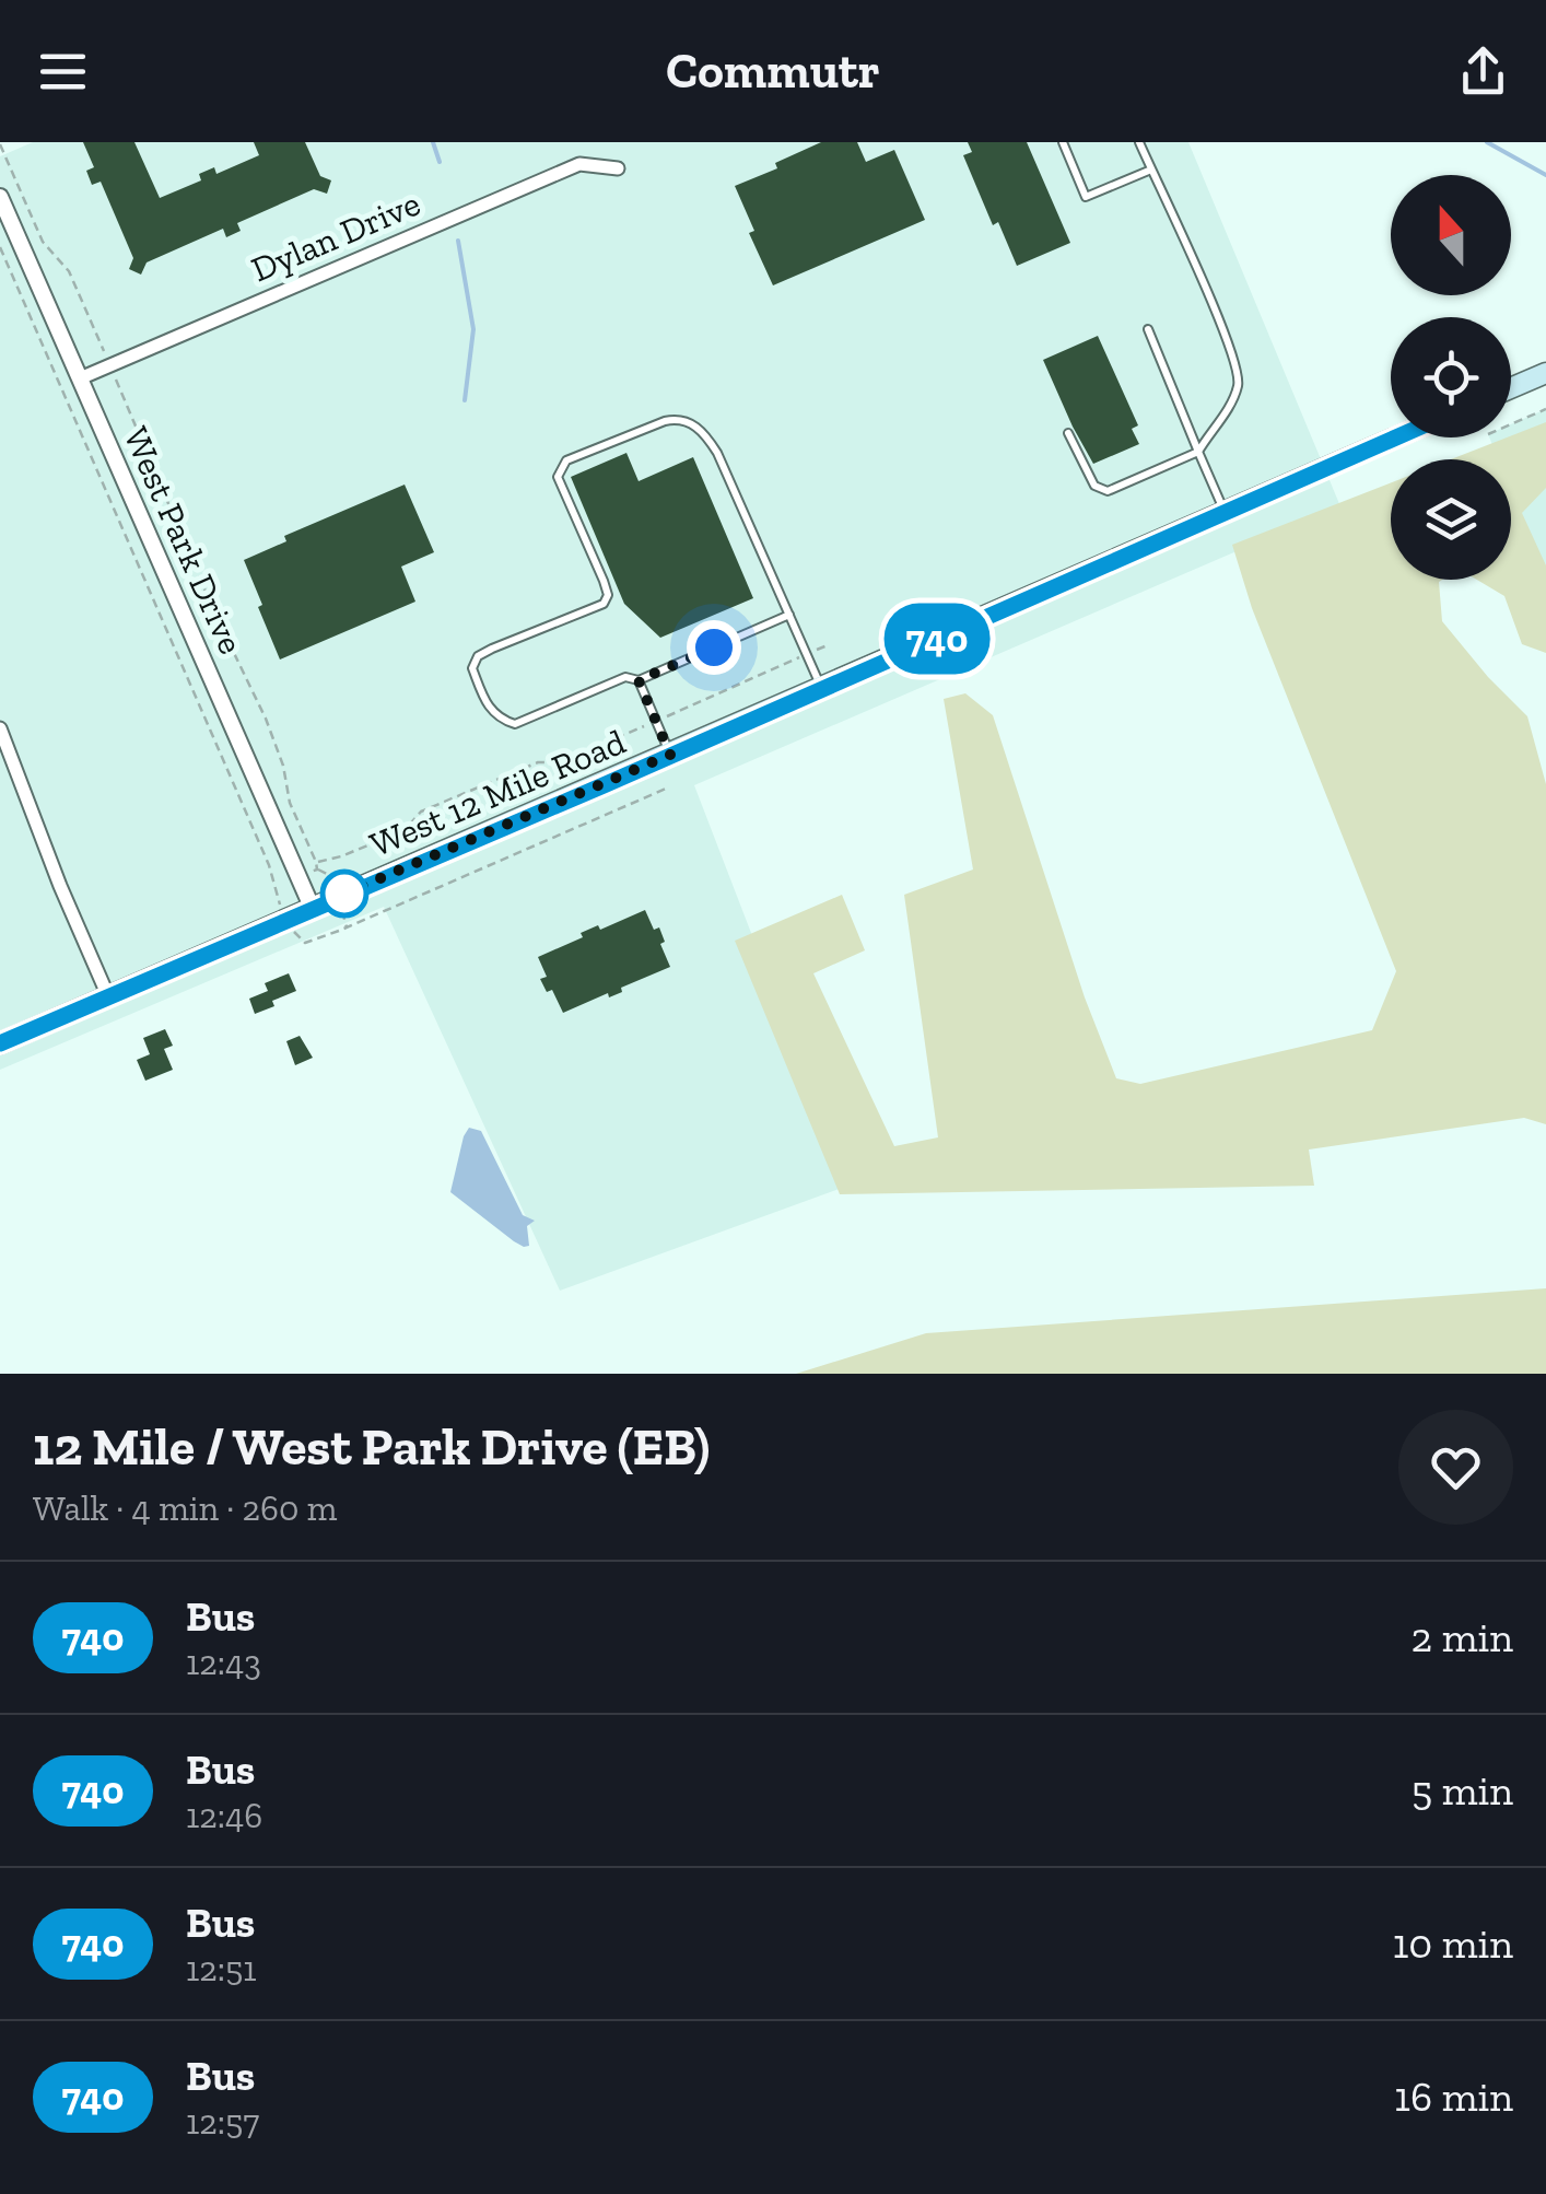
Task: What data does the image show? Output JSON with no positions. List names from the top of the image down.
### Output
{
  "streets": {
    "main road": ["West 12 Mile Road"],
    "street": ["Dylan Drive", "West Park Drive"]
  },
  "crossings": [
    ["Dylan Drive", "West Park Drive"],
    ["West Park Drive", "West 12 Mile Road"]
  ],
  "lines": ["bus line 740"],
  "north": "top",
  "page": {
    "header": "Commutr",
    "on_map": "740",
    "heading": ["12 Mile / West Park Drive (EB)", "Walk · 4 min · 260 m"],
    "list": [
      {
        "mark": "740",
        "name": "Bus",
        "note": "12:43",
        "value": "2 min"
      },
      {
        "mark": "740",
        "name": "Bus",
        "note": "12:46",
        "value": "5 min"
      },
      {
        "mark": "740",
        "name": "Bus",
        "note": "12:51",
        "value": "10 min"
      },
      {
        "mark": "740",
        "name": "Bus",
        "note": "12:57",
        "value": "16 min"
      }
    ]
  }
}
